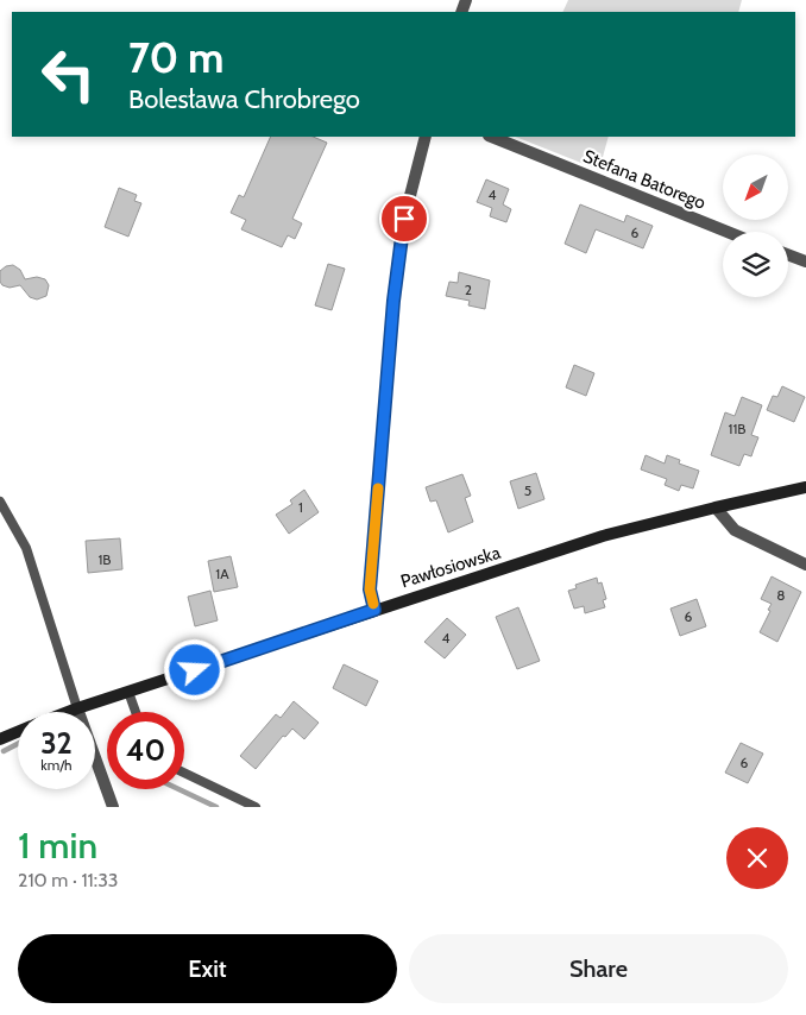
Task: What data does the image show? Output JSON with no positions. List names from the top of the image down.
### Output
{
  "streets": {
    "street": ["Stefana Batorego", "Pawłosiowska"]
  },
  "house_numbers": [
    "4",
    "6",
    "2",
    "11B",
    "5",
    "1",
    "1B",
    "1A",
    "8",
    "6",
    "4",
    "6"
  ],
  "north": "bottom left",
  "page": {
    "turn": ["70 m", "Bolesława Chrobrego"],
    "speed": "32 km/h",
    "limit": "40",
    "heading": ["1 min", "210 m · 11:33"],
    "buttons": ["Exit", "Share"]
  }
}
